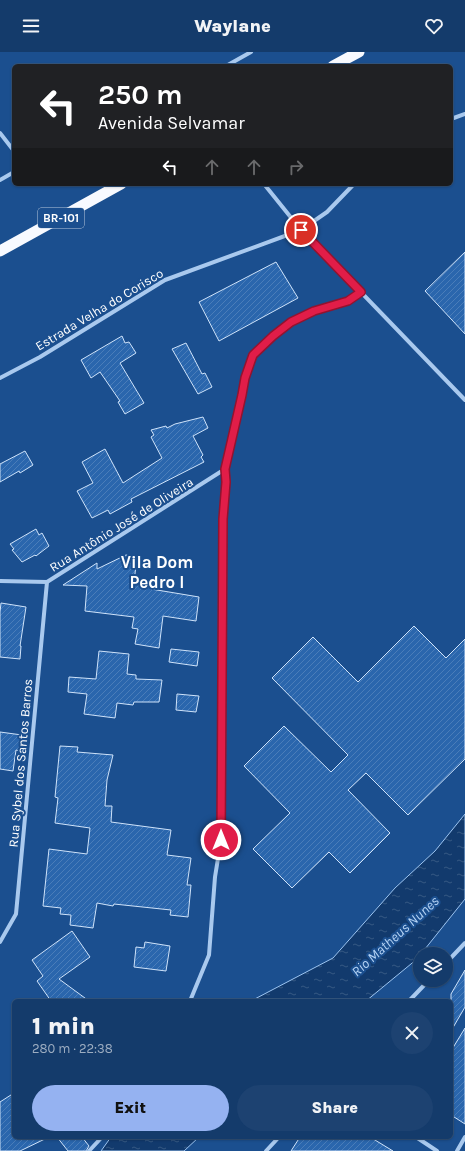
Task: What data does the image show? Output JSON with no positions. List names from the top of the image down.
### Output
{
  "streets": {
    "highway": ["BR-101"],
    "street": ["Estrada Velha do Corisco", "Rua Antônio José de Oliveira", "Rua Sybel dos Santos Barros"]
  },
  "crossings": [
    ["Rua Antônio José de Oliveira", "Rua Sybel dos Santos Barros"]
  ],
  "districts": ["Vila Dom Pedro I"],
  "water": ["Rio Matheus Nunes"],
  "page": {
    "header": "Waylane",
    "turn": ["250 m", "Avenida Selvamar"],
    "heading": ["1 min", "280 m · 22:38"],
    "buttons": ["Exit", "Share"]
  }
}
